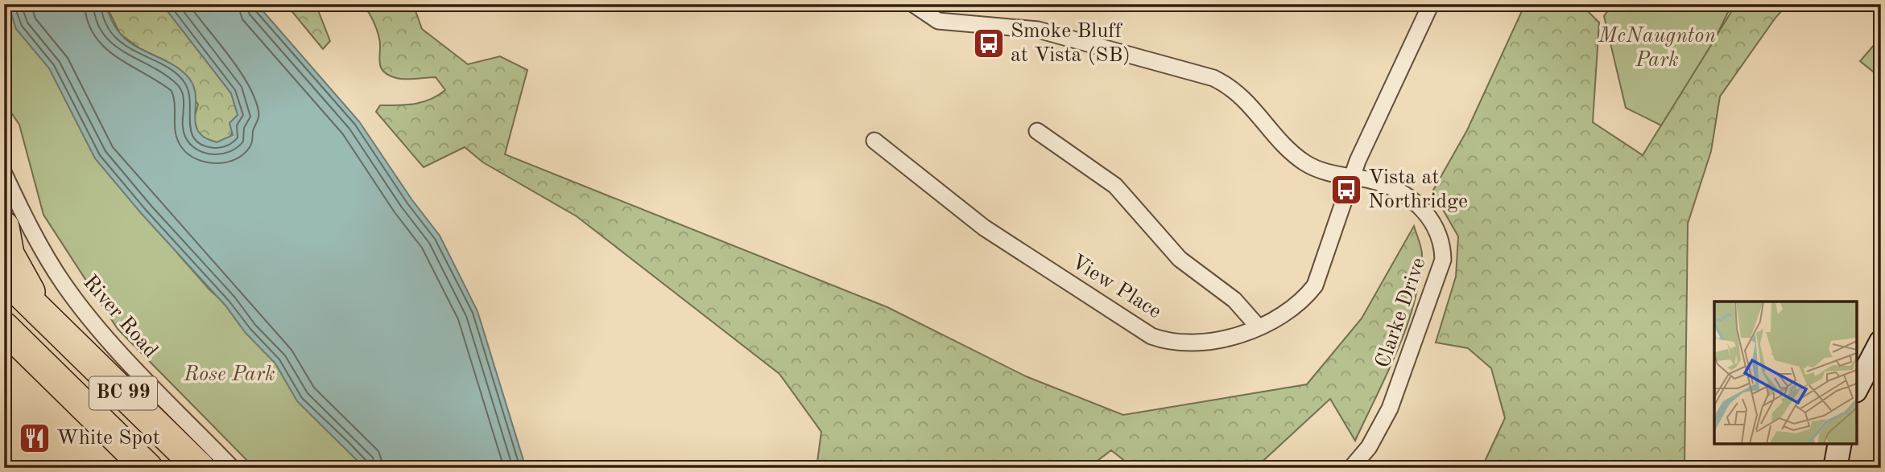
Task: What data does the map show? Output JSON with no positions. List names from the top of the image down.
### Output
{
  "streets": {
    "highway": ["BC 99"],
    "street": ["View Place", "Clarke Drive", "River Road"]
  },
  "crossings": [
    ["View Place", "Clarke Drive"]
  ],
  "parks": ["McNaugnton Park", "Rose Park"],
  "places": {
    "bus stop": ["Smoke Bluff at Vista (SB)", "Vista at Northridge"],
    "restaurant": ["White Spot"]
  }
}
